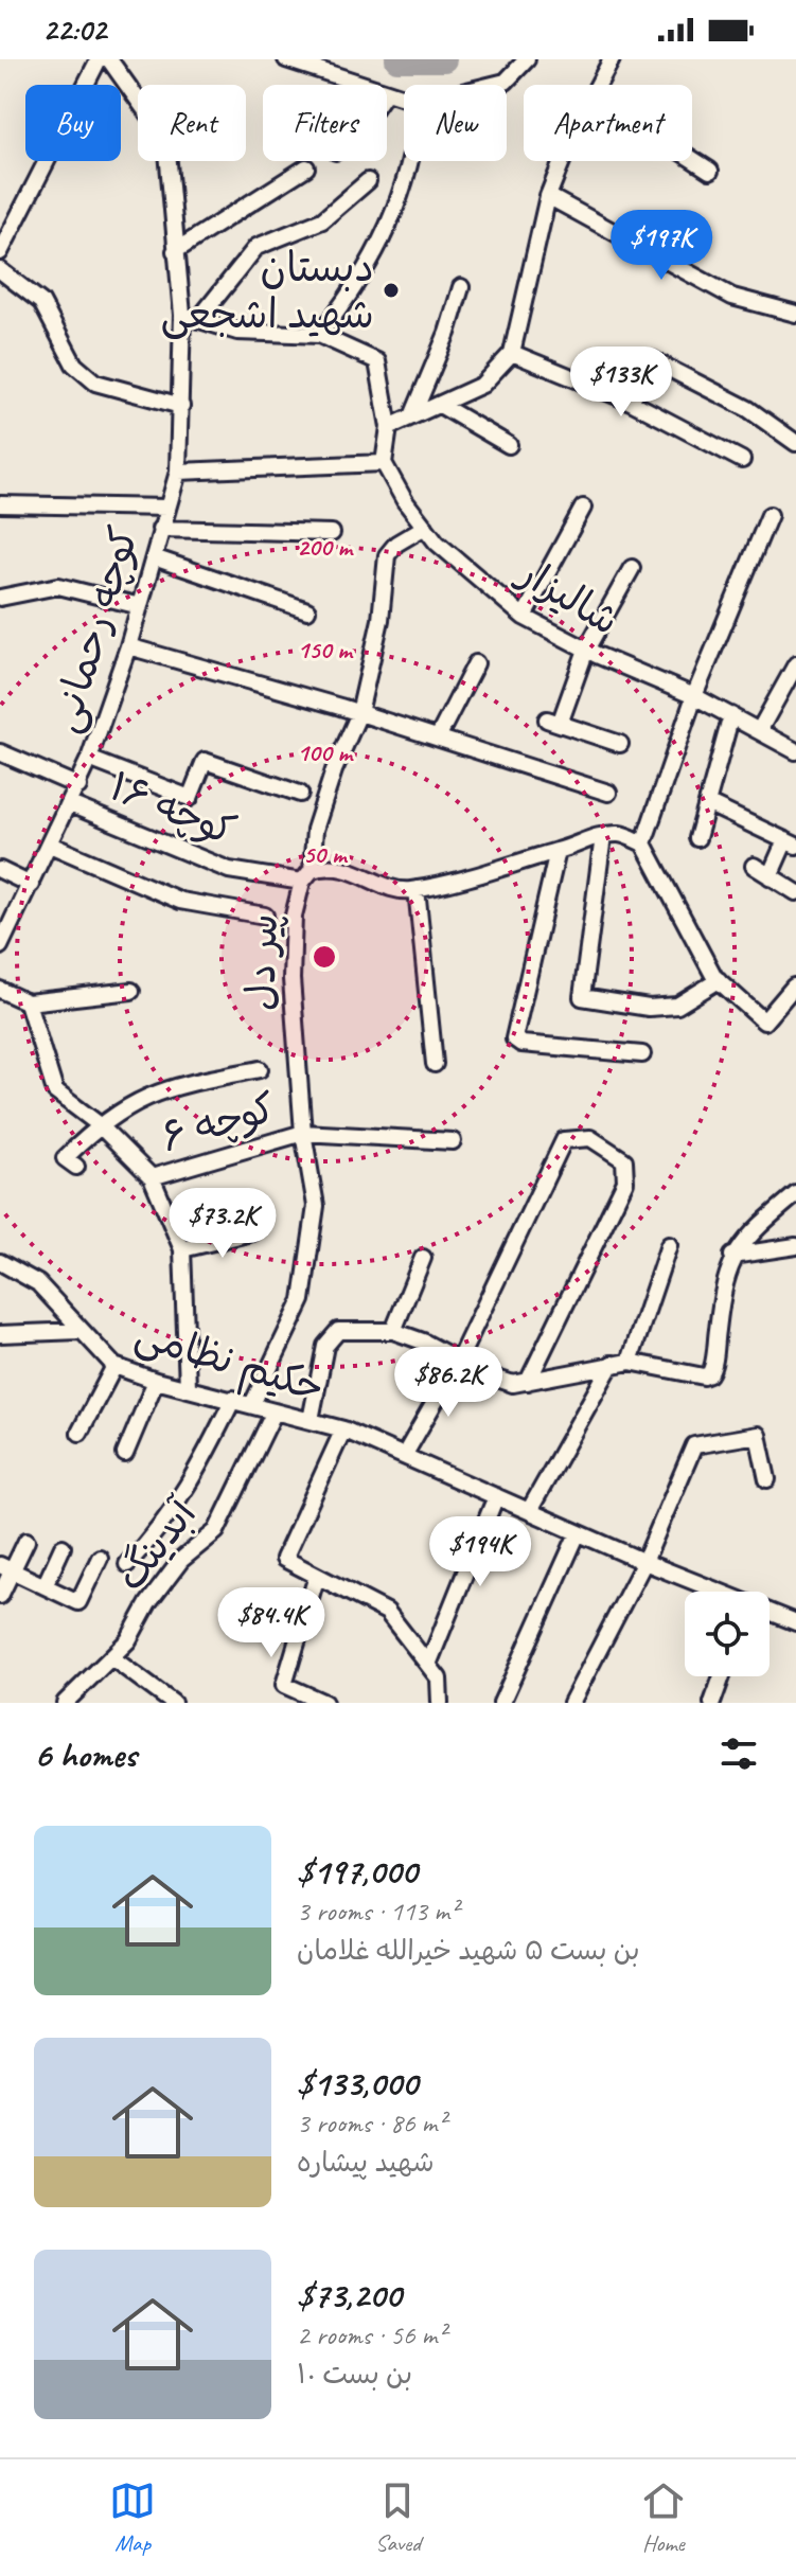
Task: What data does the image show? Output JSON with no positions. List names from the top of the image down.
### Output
{
  "streets": {
    "street": [
      "شالیزار",
      "کوچه رحمانی",
      "کوچه ۱۶",
      "پیر دل",
      "کوچه ۶",
      "حکیم نظامی",
      "آبدینگ"
    ]
  },
  "crossings": [
    ["کوچه رحمانی", "کوچه ۱۶"],
    ["کوچه ۱۶", "پیر دل"],
    ["پیر دل", "کوچه ۶"],
    ["پیر دل", "حکیم نظامی"],
    ["حکیم نظامی", "آبدینگ"]
  ],
  "places": ["دبستان شهید اشجعی"],
  "page": {
    "status": "22:02",
    "chip": [
      "Buy",
      "Rent",
      "Filters",
      "New",
      "Apartment"
    ],
    "price": [
      "$197K",
      "$133K",
      "$73.2K",
      "$86.2K",
      "$194K",
      "$84.4K"
    ],
    "heading": "6 homes",
    "list": [
      {
        "name": "$197,000",
        "note": "3 rooms · 113 m² · بن بست ۵ شهید خیرالله غلامان"
      },
      {
        "name": "$133,000",
        "note": "3 rooms · 86 m² · شهید پیشاره"
      },
      {
        "name": "$73,200",
        "note": "2 rooms · 56 m² · بن بست ۱۰"
      }
    ],
    "tabs": ["Map", "Saved", "Home"]
  },
  "rings": [
    "200 m",
    "150 m",
    "100 m",
    "50 m"
  ]
}
